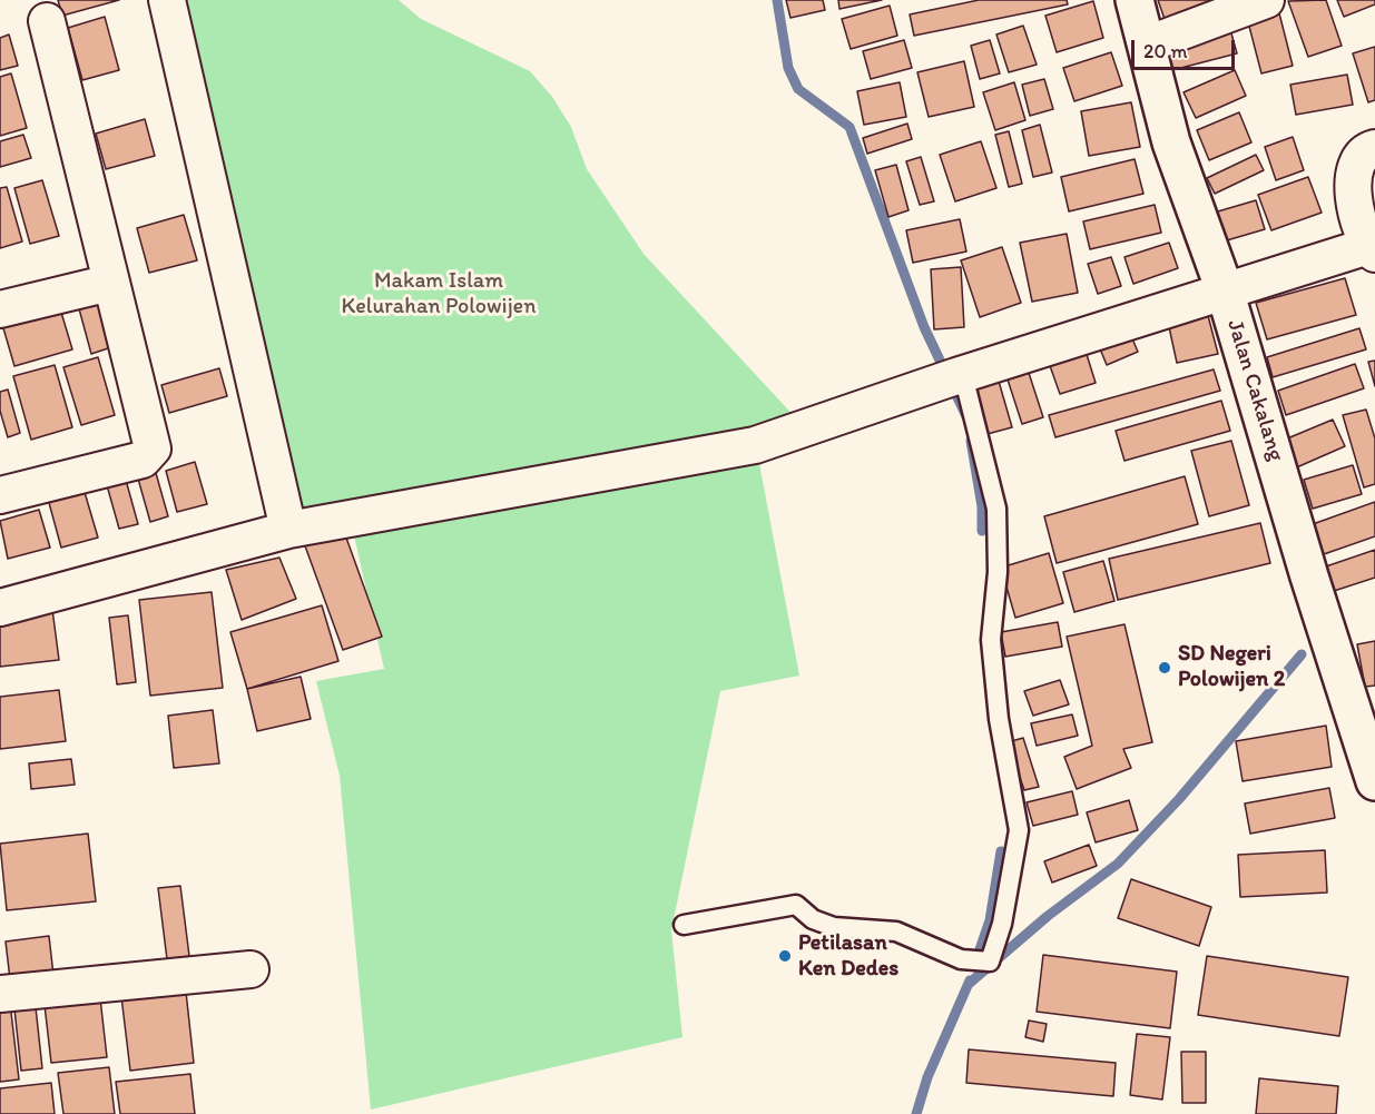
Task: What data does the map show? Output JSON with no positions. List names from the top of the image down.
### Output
{
  "streets": {
    "street": ["Jalan Cakalang"]
  },
  "parks": ["Makam Islam Kelurahan Polowijen"],
  "places": ["SD Negeri Polowijen 2", "Petilasan Ken Dedes"],
  "scale_bar": "20 m"
}
